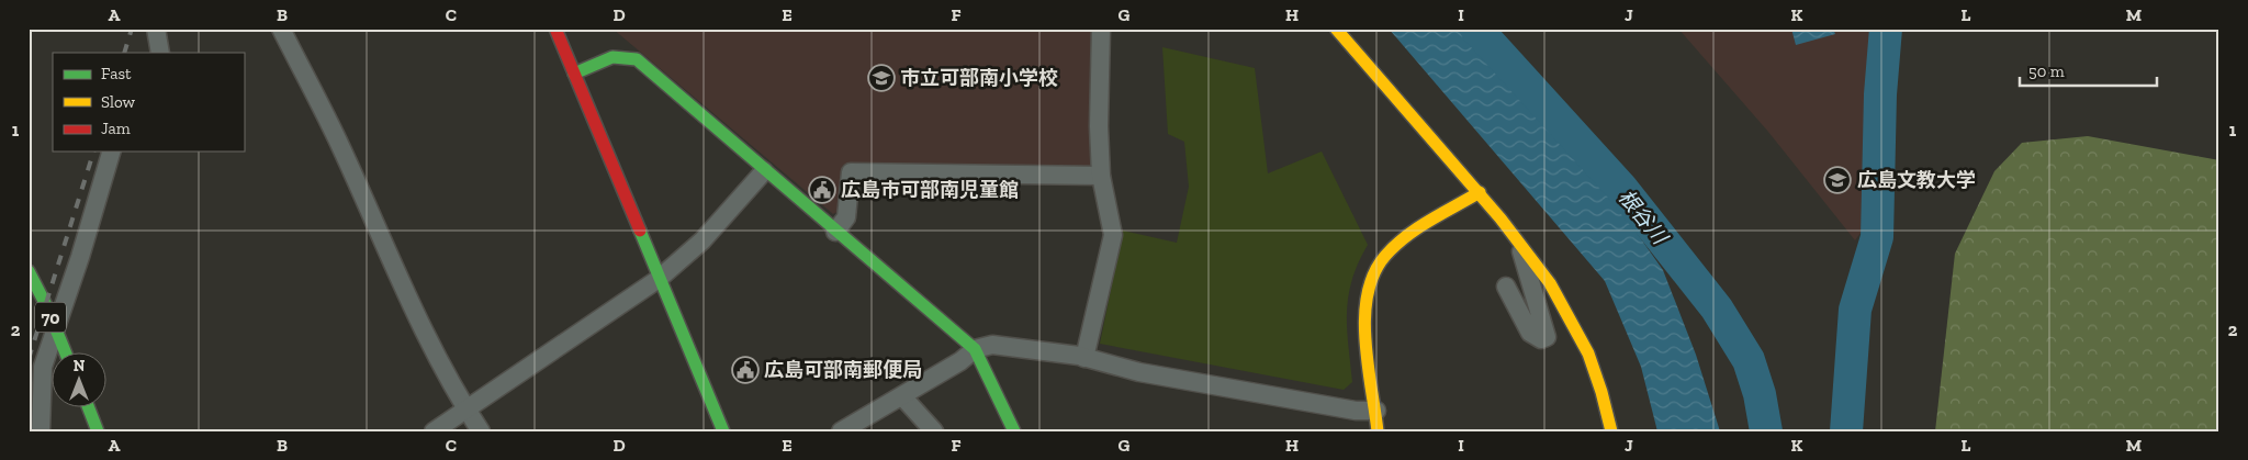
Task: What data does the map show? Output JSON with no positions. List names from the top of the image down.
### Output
{
  "streets": {
    "street": ["70"]
  },
  "water": ["根谷川"],
  "places": {
    "school or university": ["市立可部南小学校", "広島文教大学"],
    "public building": ["広島市可部南児童館", "広島可部南郵便局"]
  },
  "legend": ["Fast", "Slow", "Jam"],
  "scale_bar": "50 m",
  "north": "top",
  "grid": {
    "columns": [
      "A",
      "B",
      "C",
      "D",
      "E",
      "F",
      "G",
      "H",
      "I",
      "J",
      "K",
      "L",
      "M"
    ],
    "rows": ["1", "2"]
  }
}
